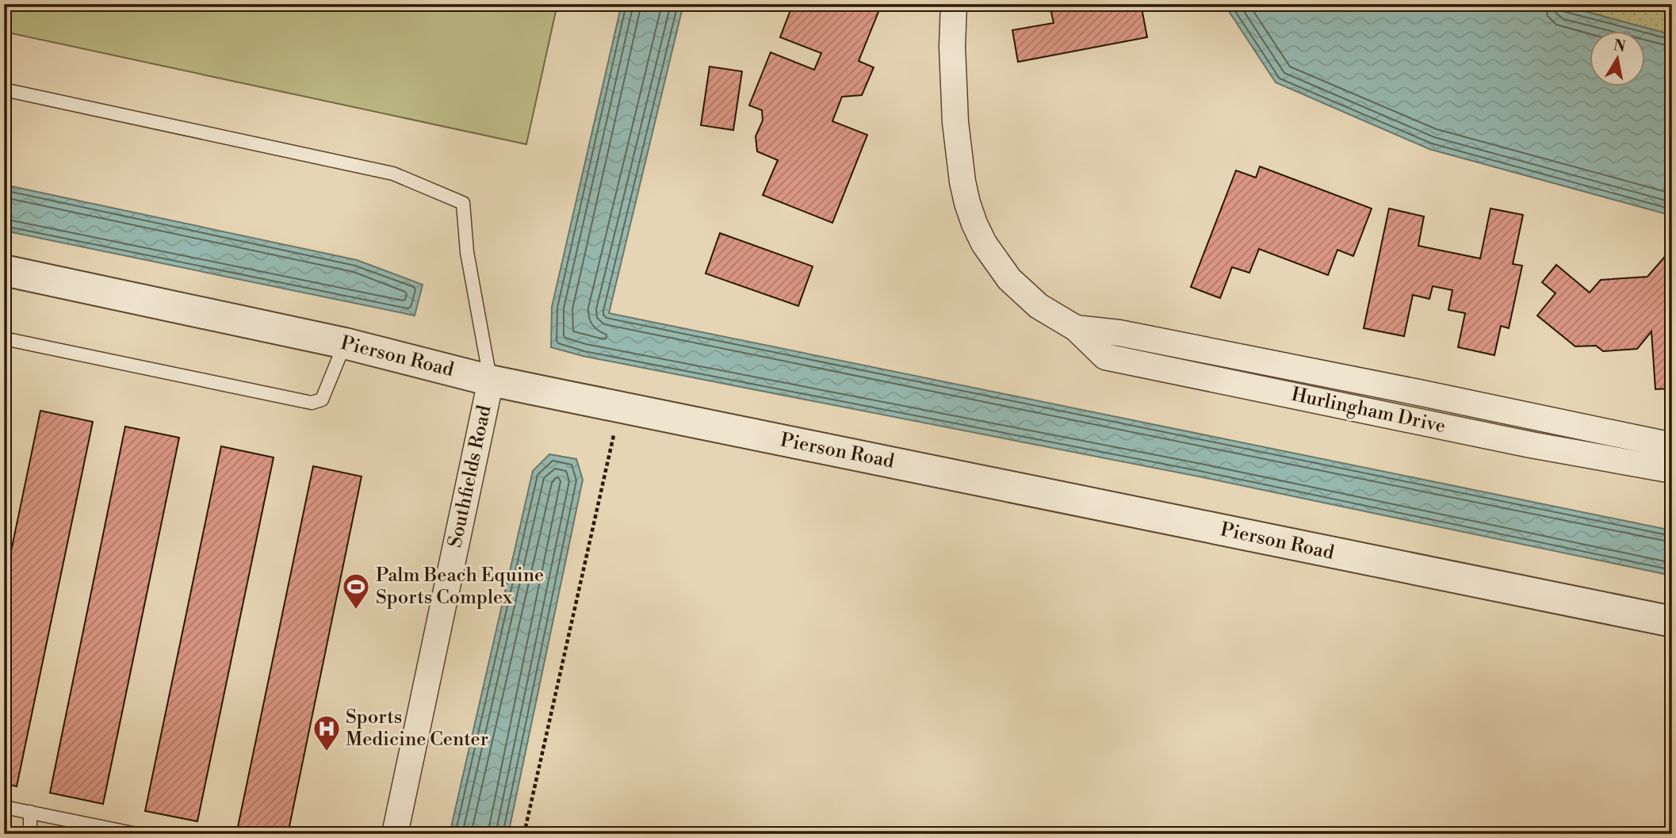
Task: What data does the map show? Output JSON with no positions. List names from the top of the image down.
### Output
{
  "streets": {
    "street": ["Pierson Road", "Hurlingham Drive", "Southfields Road"]
  },
  "crossings": [
    ["Pierson Road", "Southfields Road"]
  ],
  "places": {
    "sports": ["Palm Beach Equine Sports Complex"],
    "hospital": ["Sports Medicine Center"]
  },
  "north": "top"
}
